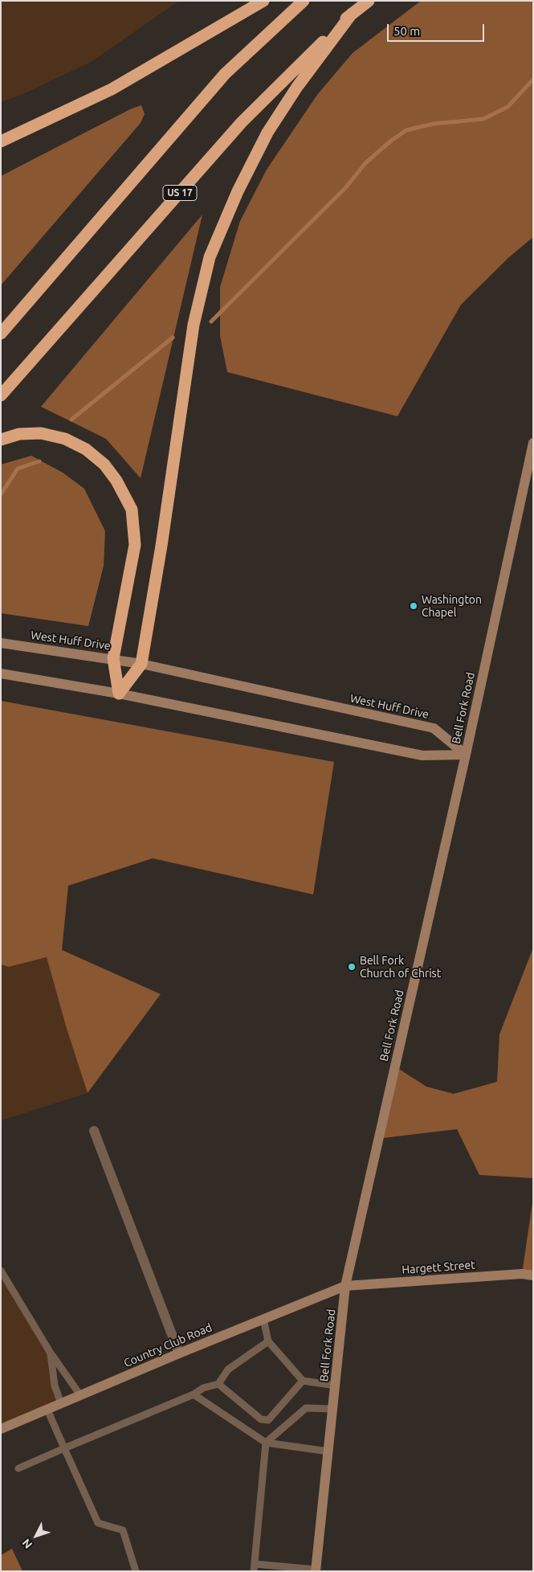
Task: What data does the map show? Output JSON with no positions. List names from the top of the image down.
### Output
{
  "streets": {
    "highway": ["US 17"],
    "main road": [
      "West Huff Drive",
      "Bell Fork Road",
      "Hargett Street",
      "Country Club Road"
    ]
  },
  "crossings": [
    ["West Huff Drive", "Bell Fork Road"],
    ["Bell Fork Road", "Hargett Street"],
    ["Bell Fork Road", "Country Club Road"],
    ["Hargett Street", "Country Club Road"]
  ],
  "places": ["Washington Chapel", "Bell Fork Church of Christ"],
  "scale_bar": "50 m",
  "north": "bottom left"
}
